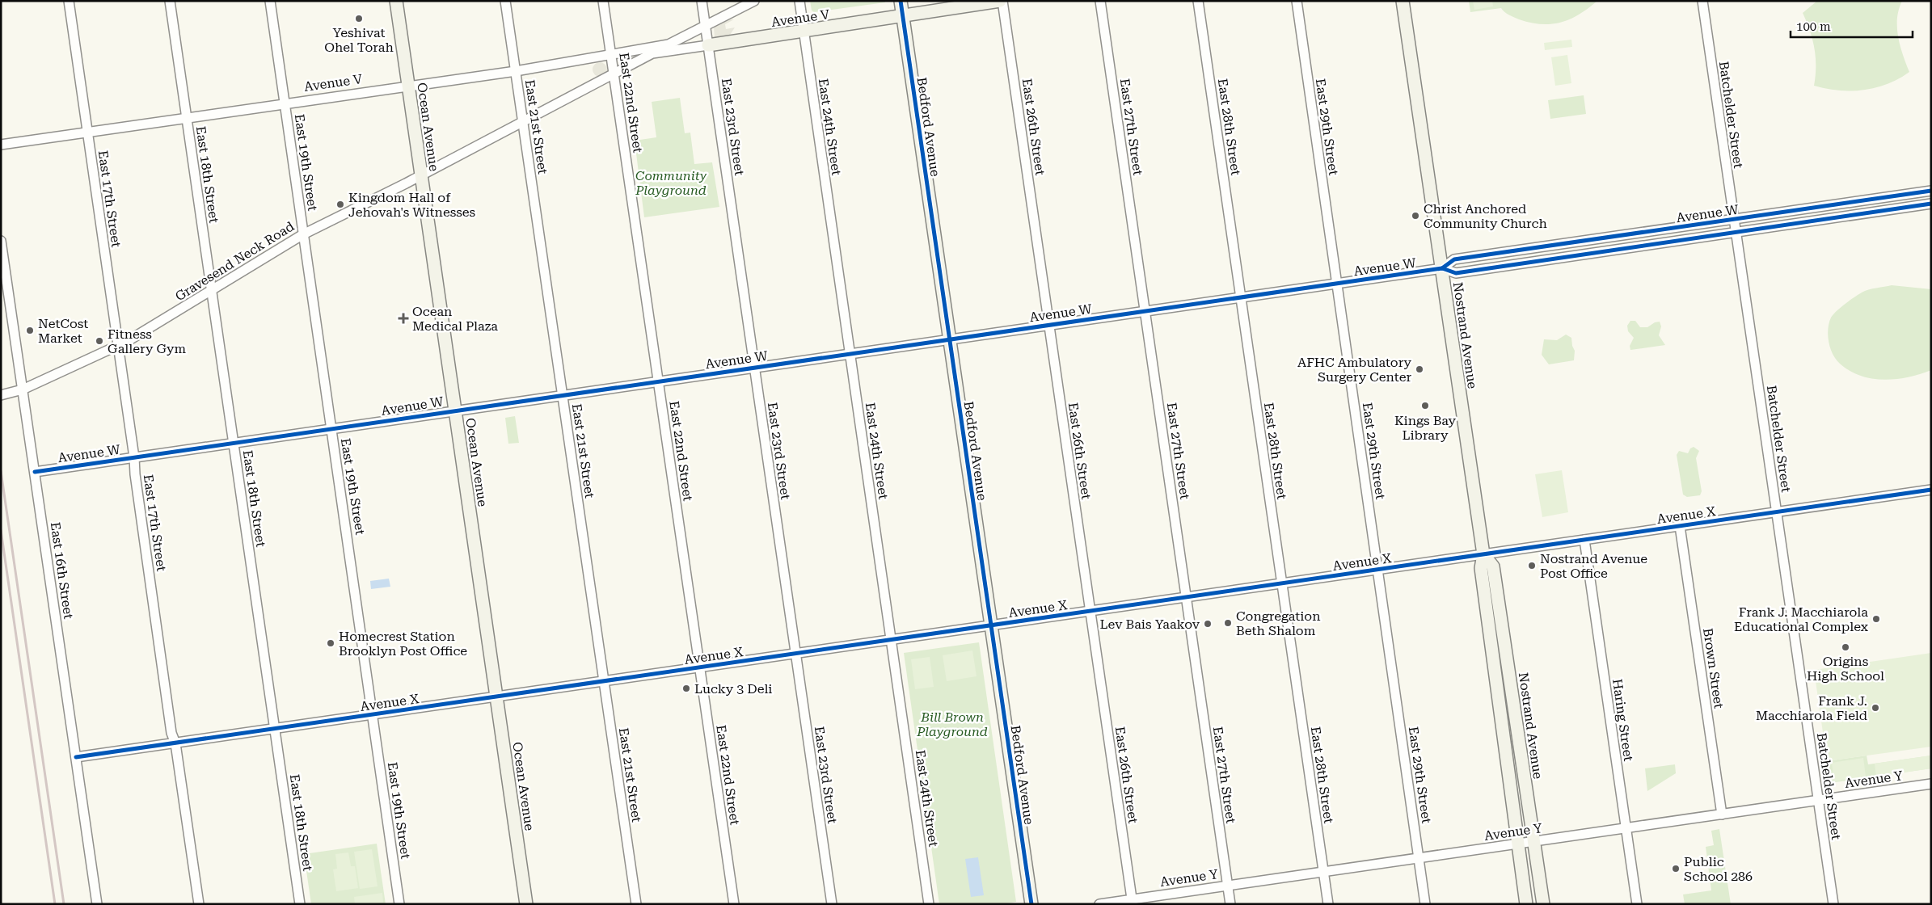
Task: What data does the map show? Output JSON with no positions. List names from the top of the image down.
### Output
{
  "streets": {
    "main road": [
      "Avenue V",
      "Ocean Avenue",
      "Bedford Avenue",
      "Nostrand Avenue"
    ],
    "street": [
      "East 22nd Street",
      "Batchelder Street",
      "East 21st Street",
      "East 23rd Street",
      "East 24th Street",
      "East 26th Street",
      "East 27th Street",
      "East 28th Street",
      "East 29th Street",
      "East 19th Street",
      "East 18th Street",
      "East 17th Street",
      "Avenue W",
      "Gravesend Neck Road",
      "Avenue X",
      "East 16th Street",
      "Brown Street",
      "Haring Street",
      "Avenue Y"
    ]
  },
  "crossings": [
    ["Avenue V", "East 22nd Street"],
    ["Avenue V", "Ocean Avenue"],
    ["Avenue V", "East 21st Street"],
    ["Avenue V", "East 23rd Street"],
    ["Avenue V", "East 24th Street"],
    ["Avenue V", "Bedford Avenue"],
    ["Avenue V", "East 26th Street"],
    ["Avenue V", "East 19th Street"],
    ["Avenue V", "East 18th Street"],
    ["Avenue V", "East 17th Street"],
    ["Avenue V", "Gravesend Neck Road"],
    ["East 22nd Street", "Avenue W"],
    ["East 22nd Street", "Gravesend Neck Road"],
    ["East 22nd Street", "Avenue X"],
    ["Batchelder Street", "Avenue W"],
    ["Batchelder Street", "Avenue X"],
    ["Batchelder Street", "Avenue Y"],
    ["Ocean Avenue", "Avenue W"],
    ["Ocean Avenue", "Gravesend Neck Road"],
    ["Ocean Avenue", "Avenue X"],
    ["East 21st Street", "Avenue W"],
    ["East 21st Street", "Gravesend Neck Road"],
    ["East 21st Street", "Avenue X"],
    ["East 23rd Street", "Avenue W"],
    ["East 23rd Street", "Avenue X"],
    ["East 24th Street", "Avenue W"],
    ["East 24th Street", "Avenue X"],
    ["Bedford Avenue", "Avenue W"],
    ["Bedford Avenue", "Avenue X"],
    ["East 26th Street", "Avenue W"],
    ["East 26th Street", "Avenue X"],
    ["East 26th Street", "Avenue Y"],
    ["East 27th Street", "Avenue W"],
    ["East 27th Street", "Avenue X"],
    ["East 27th Street", "Avenue Y"],
    ["East 28th Street", "Avenue W"],
    ["East 28th Street", "Avenue X"],
    ["East 28th Street", "Avenue Y"],
    ["East 29th Street", "Avenue W"],
    ["East 29th Street", "Avenue X"],
    ["East 29th Street", "Avenue Y"],
    ["East 19th Street", "Avenue W"],
    ["East 19th Street", "Gravesend Neck Road"],
    ["East 19th Street", "Avenue X"],
    ["East 18th Street", "Avenue W"],
    ["East 18th Street", "Gravesend Neck Road"],
    ["East 18th Street", "Avenue X"],
    ["East 17th Street", "Avenue W"],
    ["East 17th Street", "Gravesend Neck Road"],
    ["East 17th Street", "Avenue X"],
    ["Avenue W", "Nostrand Avenue"],
    ["Avenue W", "East 16th Street"],
    ["Gravesend Neck Road", "East 16th Street"],
    ["Nostrand Avenue", "Avenue X"],
    ["Nostrand Avenue", "Avenue Y"],
    ["Avenue X", "East 16th Street"],
    ["Avenue X", "Brown Street"],
    ["Avenue X", "Haring Street"],
    ["Brown Street", "Avenue Y"],
    ["Haring Street", "Avenue Y"]
  ],
  "parks": ["Community Playground", "Bill Brown Playground"],
  "places": {
    "other": [
      "Yeshivat Ohel Torah",
      "Kingdom Hall of Jehovah's Witnesses",
      "Christ Anchored Community Church",
      "NetCost Market",
      "Fitness Gallery Gym",
      "AFHC Ambulatory Surgery Center",
      "Kings Bay Library",
      "Nostrand Avenue Post Office",
      "Frank J. Macchiarola Educational Complex",
      "Congregation Beth Shalom",
      "Lev Bais Yaakov",
      "Homecrest Station Brooklyn Post Office",
      "Origins High School",
      "Lucky 3 Deli",
      "Frank J. Macchiarola Field",
      "Public School 286"
    ],
    "health": ["Ocean Medical Plaza"]
  },
  "scale_bar": "100 m"
}
